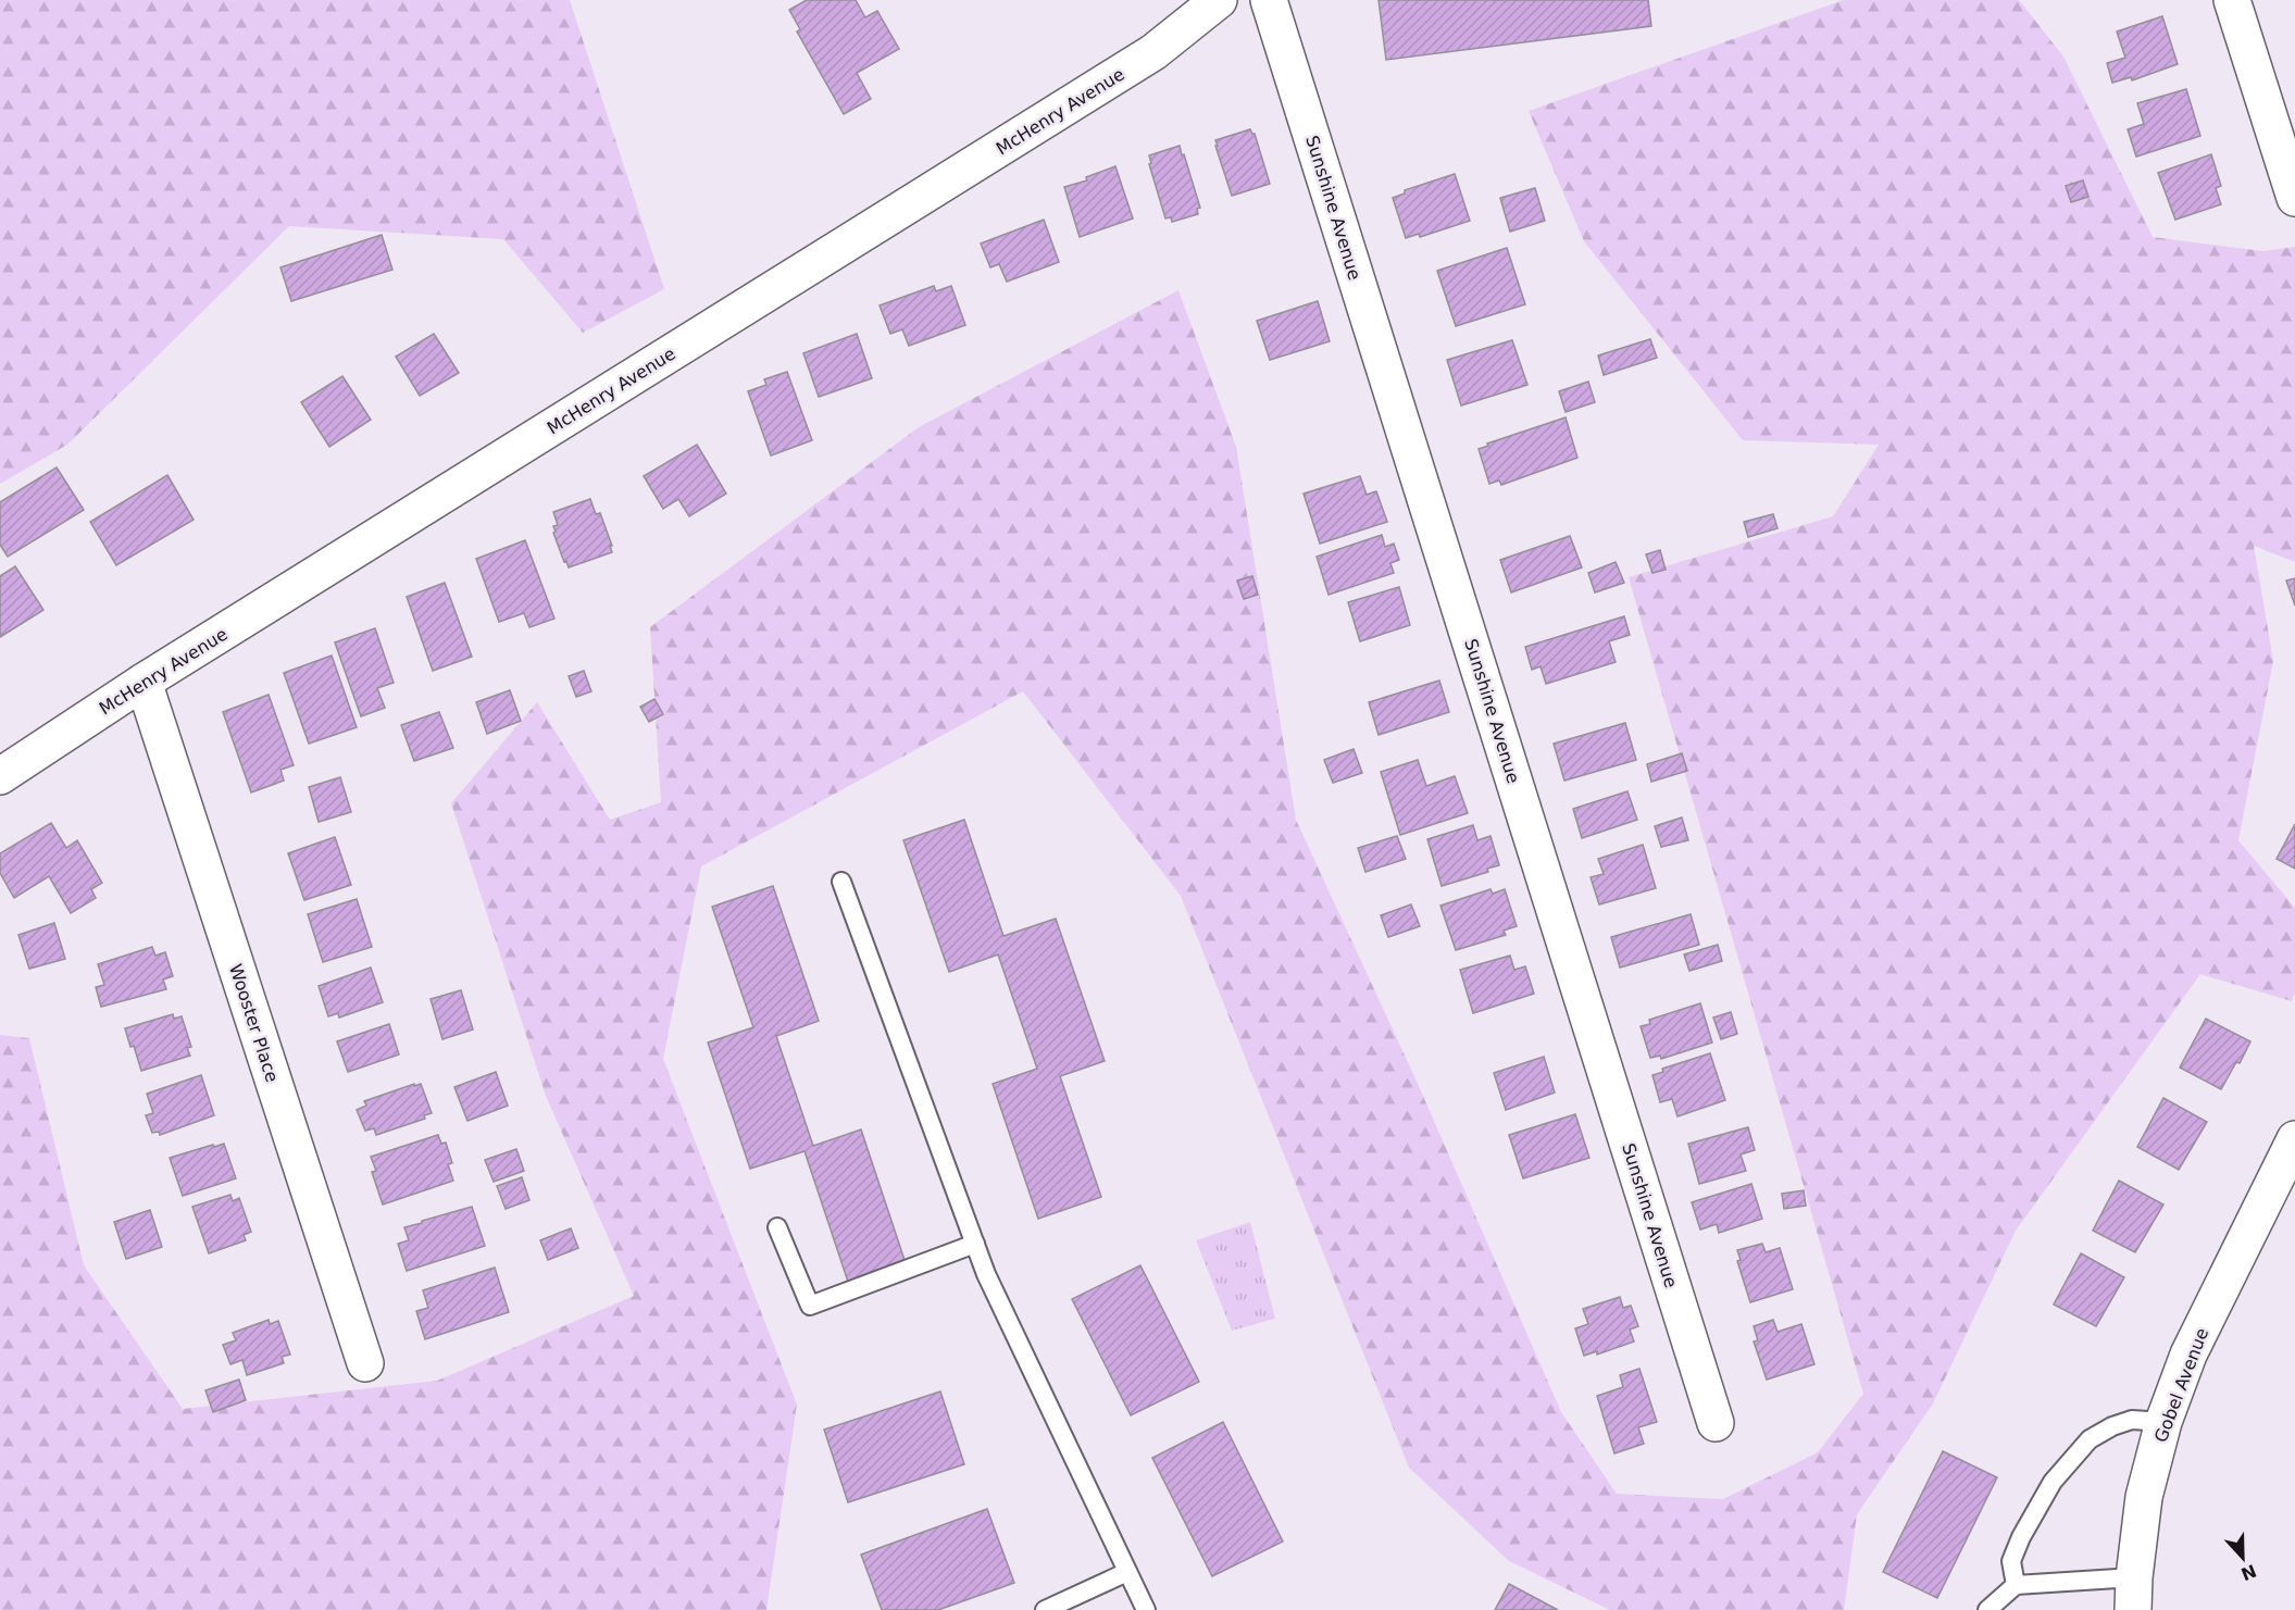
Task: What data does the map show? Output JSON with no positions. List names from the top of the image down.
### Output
{
  "streets": {
    "street": [
      "McHenry Avenue",
      "Sunshine Avenue",
      "Wooster Place",
      "Gobel Avenue"
    ]
  },
  "crossings": [
    ["McHenry Avenue", "Wooster Place"]
  ],
  "north": "bottom"
}
